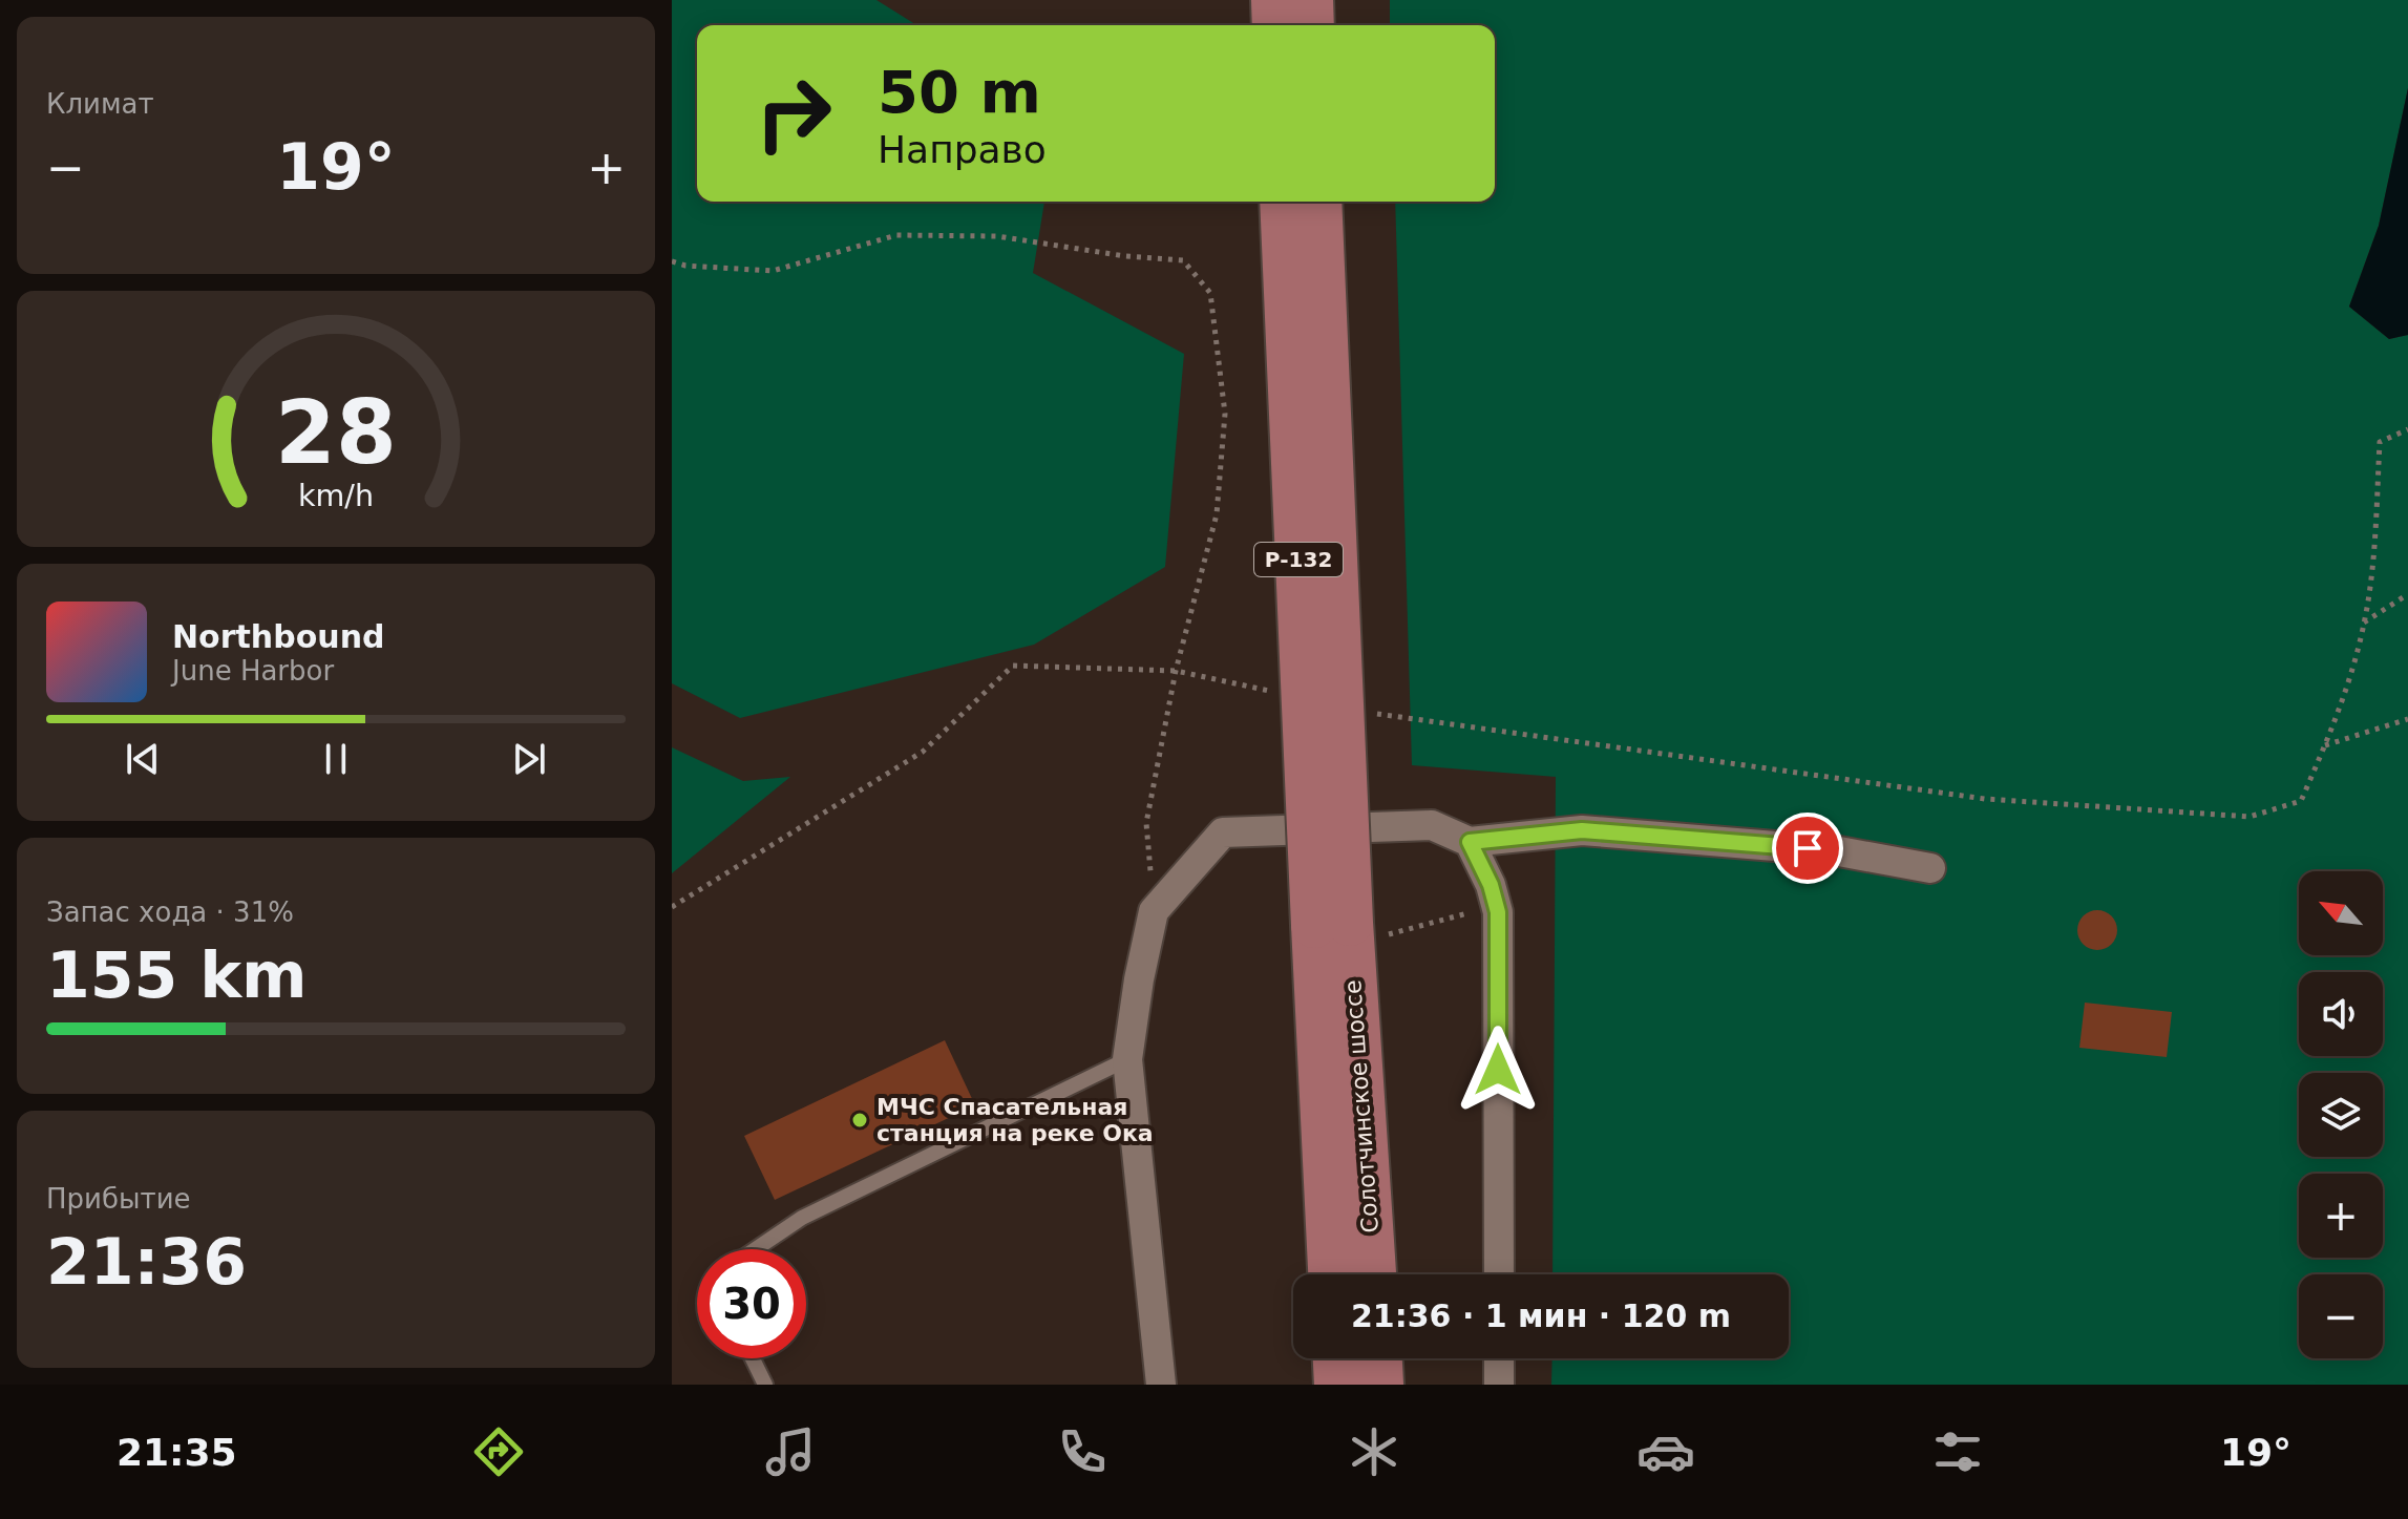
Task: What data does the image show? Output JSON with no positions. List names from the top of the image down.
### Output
{
  "streets": {
    "main road": ["Р-132", "Солотчинское шоссе"]
  },
  "crossings": [
    ["Р-132", "Солотчинское шоссе"]
  ],
  "places": ["МЧС Спасательная станция на реке Ока"],
  "north": "top left",
  "page": {
    "tile": [
      "Климат",
      ["Запас хода · 31%", "155 km"],
      ["Прибытие", "21:36"]
    ],
    "turn": ["50 m", "Направо"],
    "heat": ["−", "19°", "+"],
    "song": ["Northbound", "June Harbor"],
    "map_buttons": ["+", "−"],
    "limit": "30",
    "trip": "21:36 · 1 мин · 120 m",
    "tabs": ["21:35", "19°"],
    "gauge": ["28", "km/h"]
  }
}
